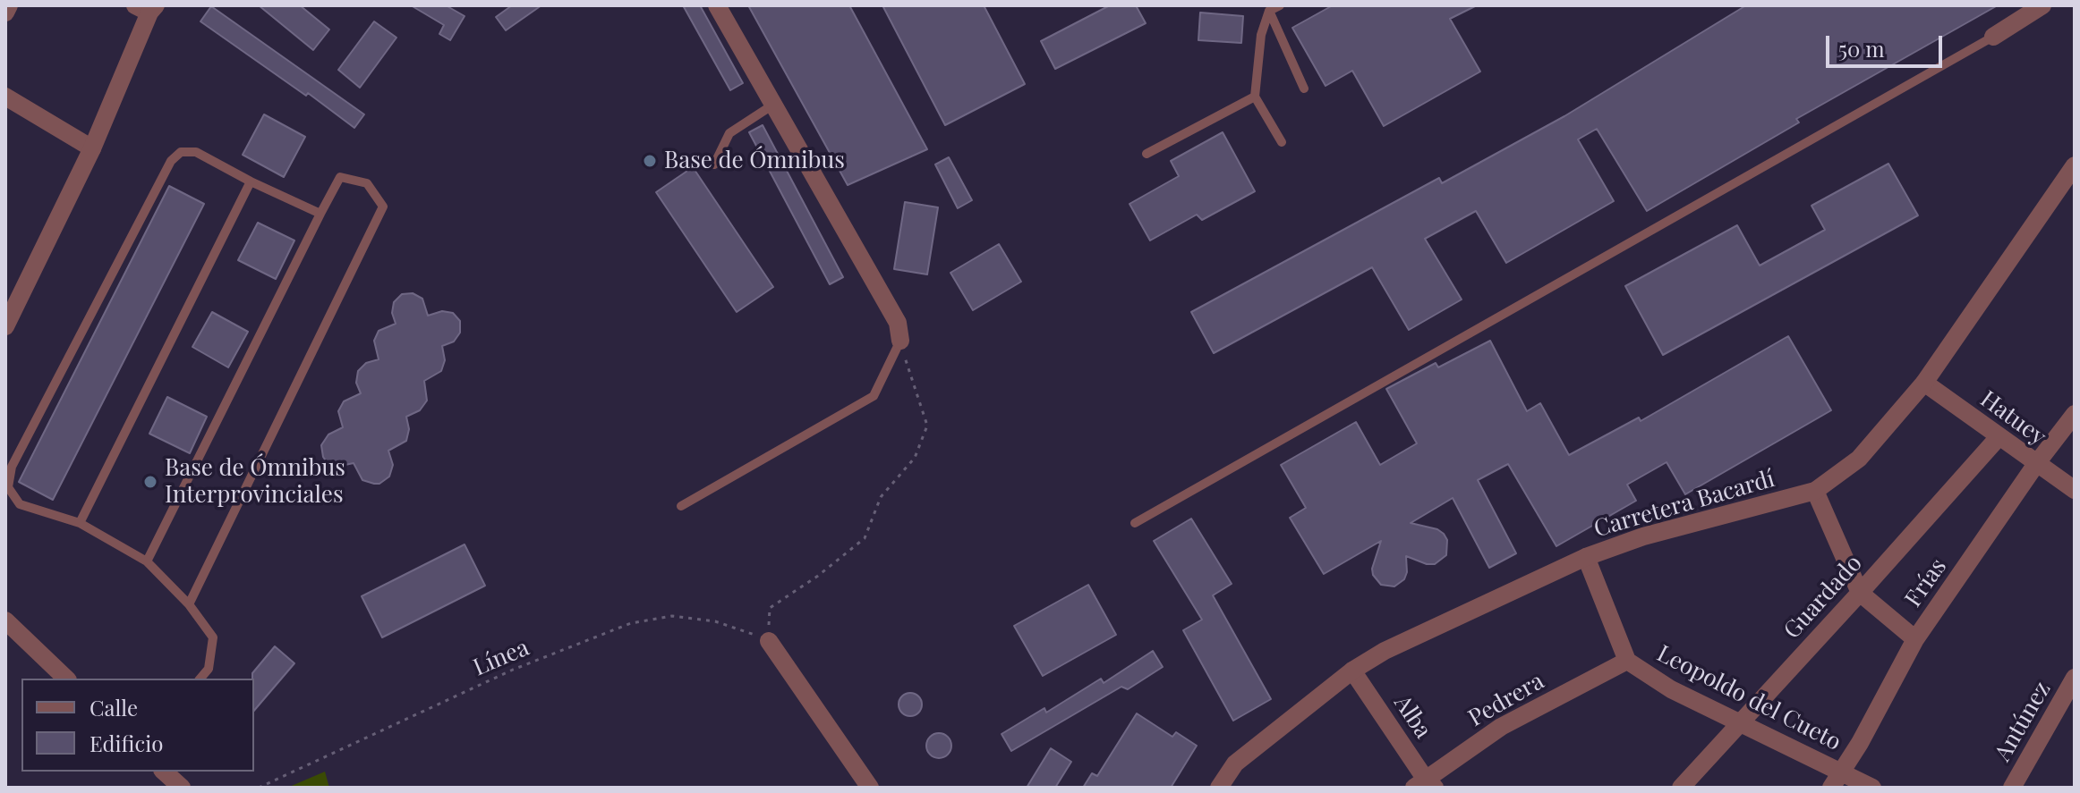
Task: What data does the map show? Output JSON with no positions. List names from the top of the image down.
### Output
{
  "streets": {
    "street": [
      "Hatuey",
      "Carretera Bacardí",
      "Frías",
      "Guardado",
      "Leopoldo del Cueto",
      "Pedrera",
      "Alba",
      "Antúnez"
    ],
    "path": ["Línea"]
  },
  "crossings": [
    ["Hatuey", "Carretera Bacardí"],
    ["Hatuey", "Frías"],
    ["Hatuey", "Guardado"],
    ["Carretera Bacardí", "Leopoldo del Cueto"],
    ["Carretera Bacardí", "Alba"],
    ["Frías", "Leopoldo del Cueto"],
    ["Guardado", "Leopoldo del Cueto"],
    ["Leopoldo del Cueto", "Pedrera"],
    ["Pedrera", "Alba"]
  ],
  "places": ["Base de Ómnibus", "Base de Ómnibus Interprovinciales"],
  "legend": ["Calle", "Edificio"],
  "scale_bar": "50 m"
}
